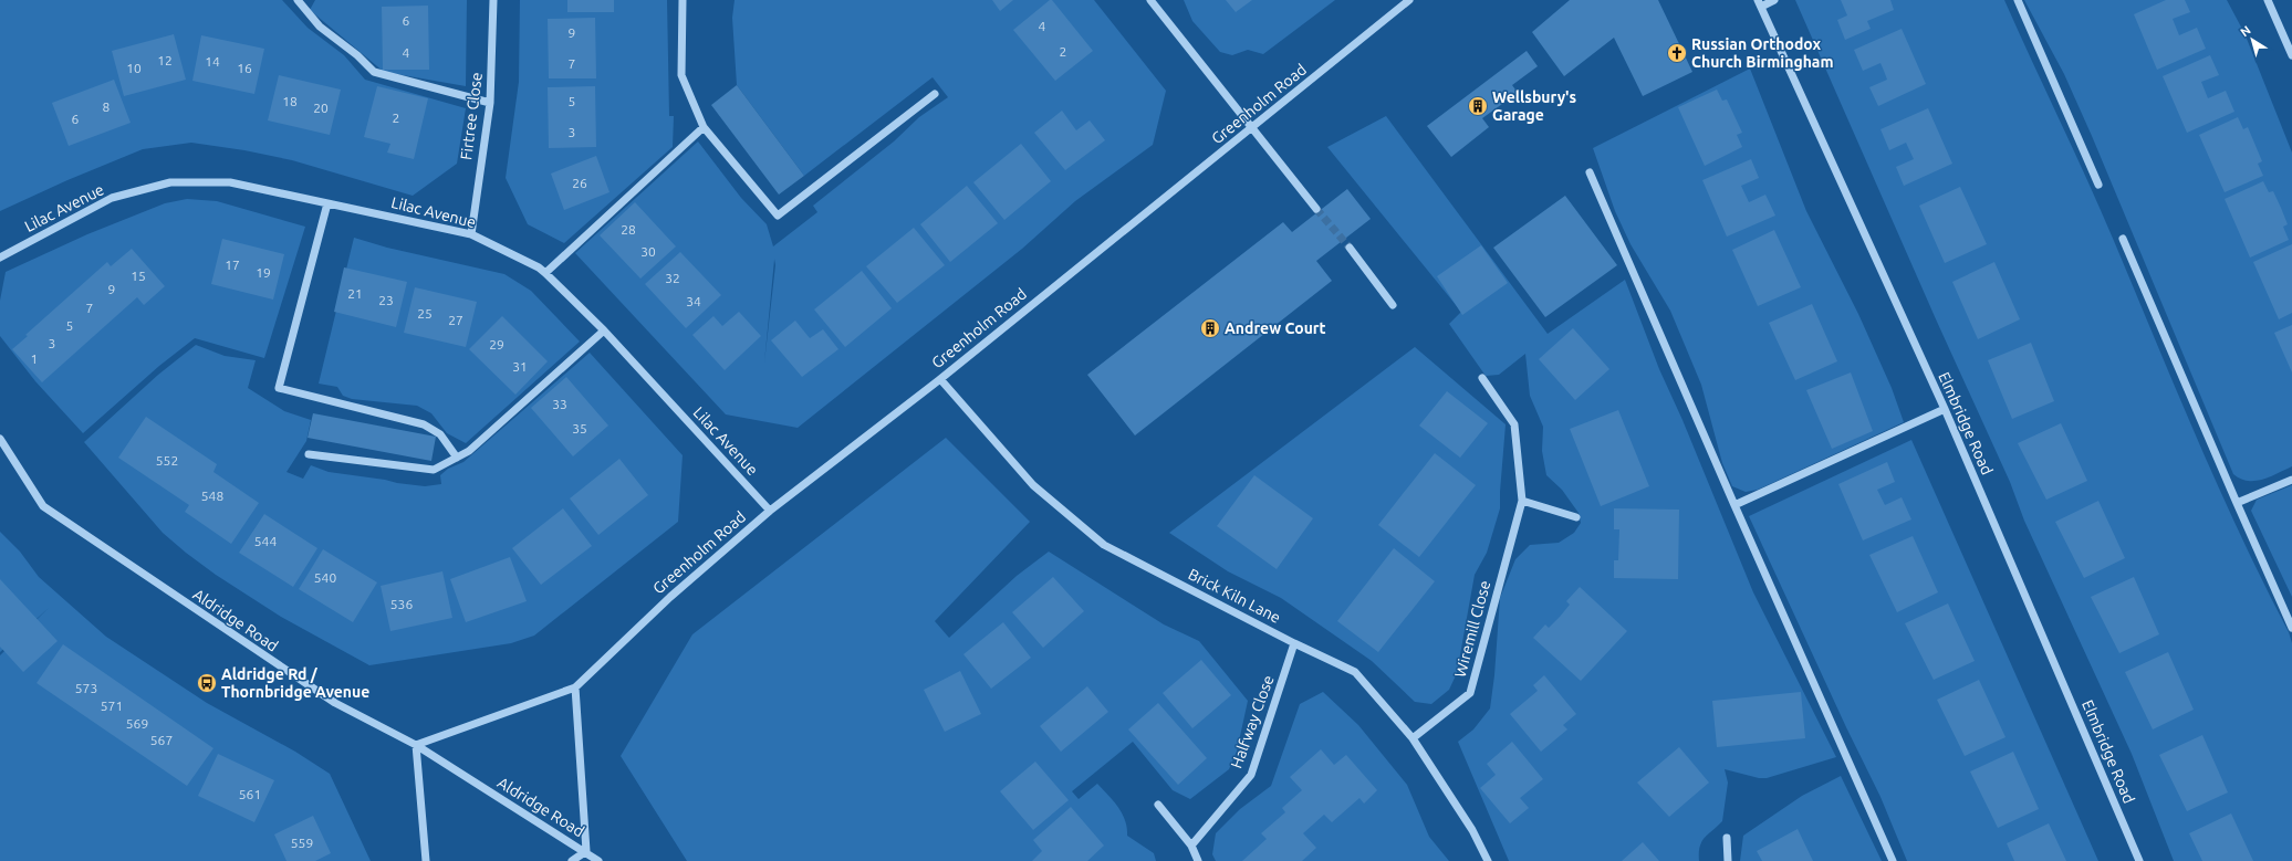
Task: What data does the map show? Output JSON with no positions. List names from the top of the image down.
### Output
{
  "streets": {
    "street": [
      "Greenholm Road",
      "Firtree Close",
      "Lilac Avenue",
      "Elmbridge Road",
      "Brick Kiln Lane",
      "Aldridge Road",
      "Wiremill Close",
      "Halfway Close"
    ]
  },
  "crossings": [
    ["Greenholm Road", "Lilac Avenue"],
    ["Greenholm Road", "Brick Kiln Lane"],
    ["Greenholm Road", "Aldridge Road"],
    ["Firtree Close", "Lilac Avenue"],
    ["Brick Kiln Lane", "Wiremill Close"],
    ["Brick Kiln Lane", "Halfway Close"]
  ],
  "places": {
    "church": ["Russian Orthodox Church Birmingham"],
    "building": ["Wellsbury's Garage", "Andrew Court"],
    "bus stop": ["Aldridge Rd / Thornbridge Avenue"]
  },
  "house_numbers": [
    "6",
    "4",
    "9",
    "2",
    "4",
    "12",
    "14",
    "7",
    "10",
    "16",
    "18",
    "5",
    "8",
    "20",
    "2",
    "6",
    "3",
    "26",
    "28",
    "30",
    "17",
    "19",
    "15",
    "32",
    "9",
    "21",
    "23",
    "34",
    "7",
    "25",
    "27",
    "5",
    "3",
    "29",
    "1",
    "31",
    "33",
    "35",
    "552",
    "548",
    "544",
    "540",
    "536",
    "573",
    "571",
    "569",
    "567",
    "561",
    "559"
  ],
  "north": "top left"
}
